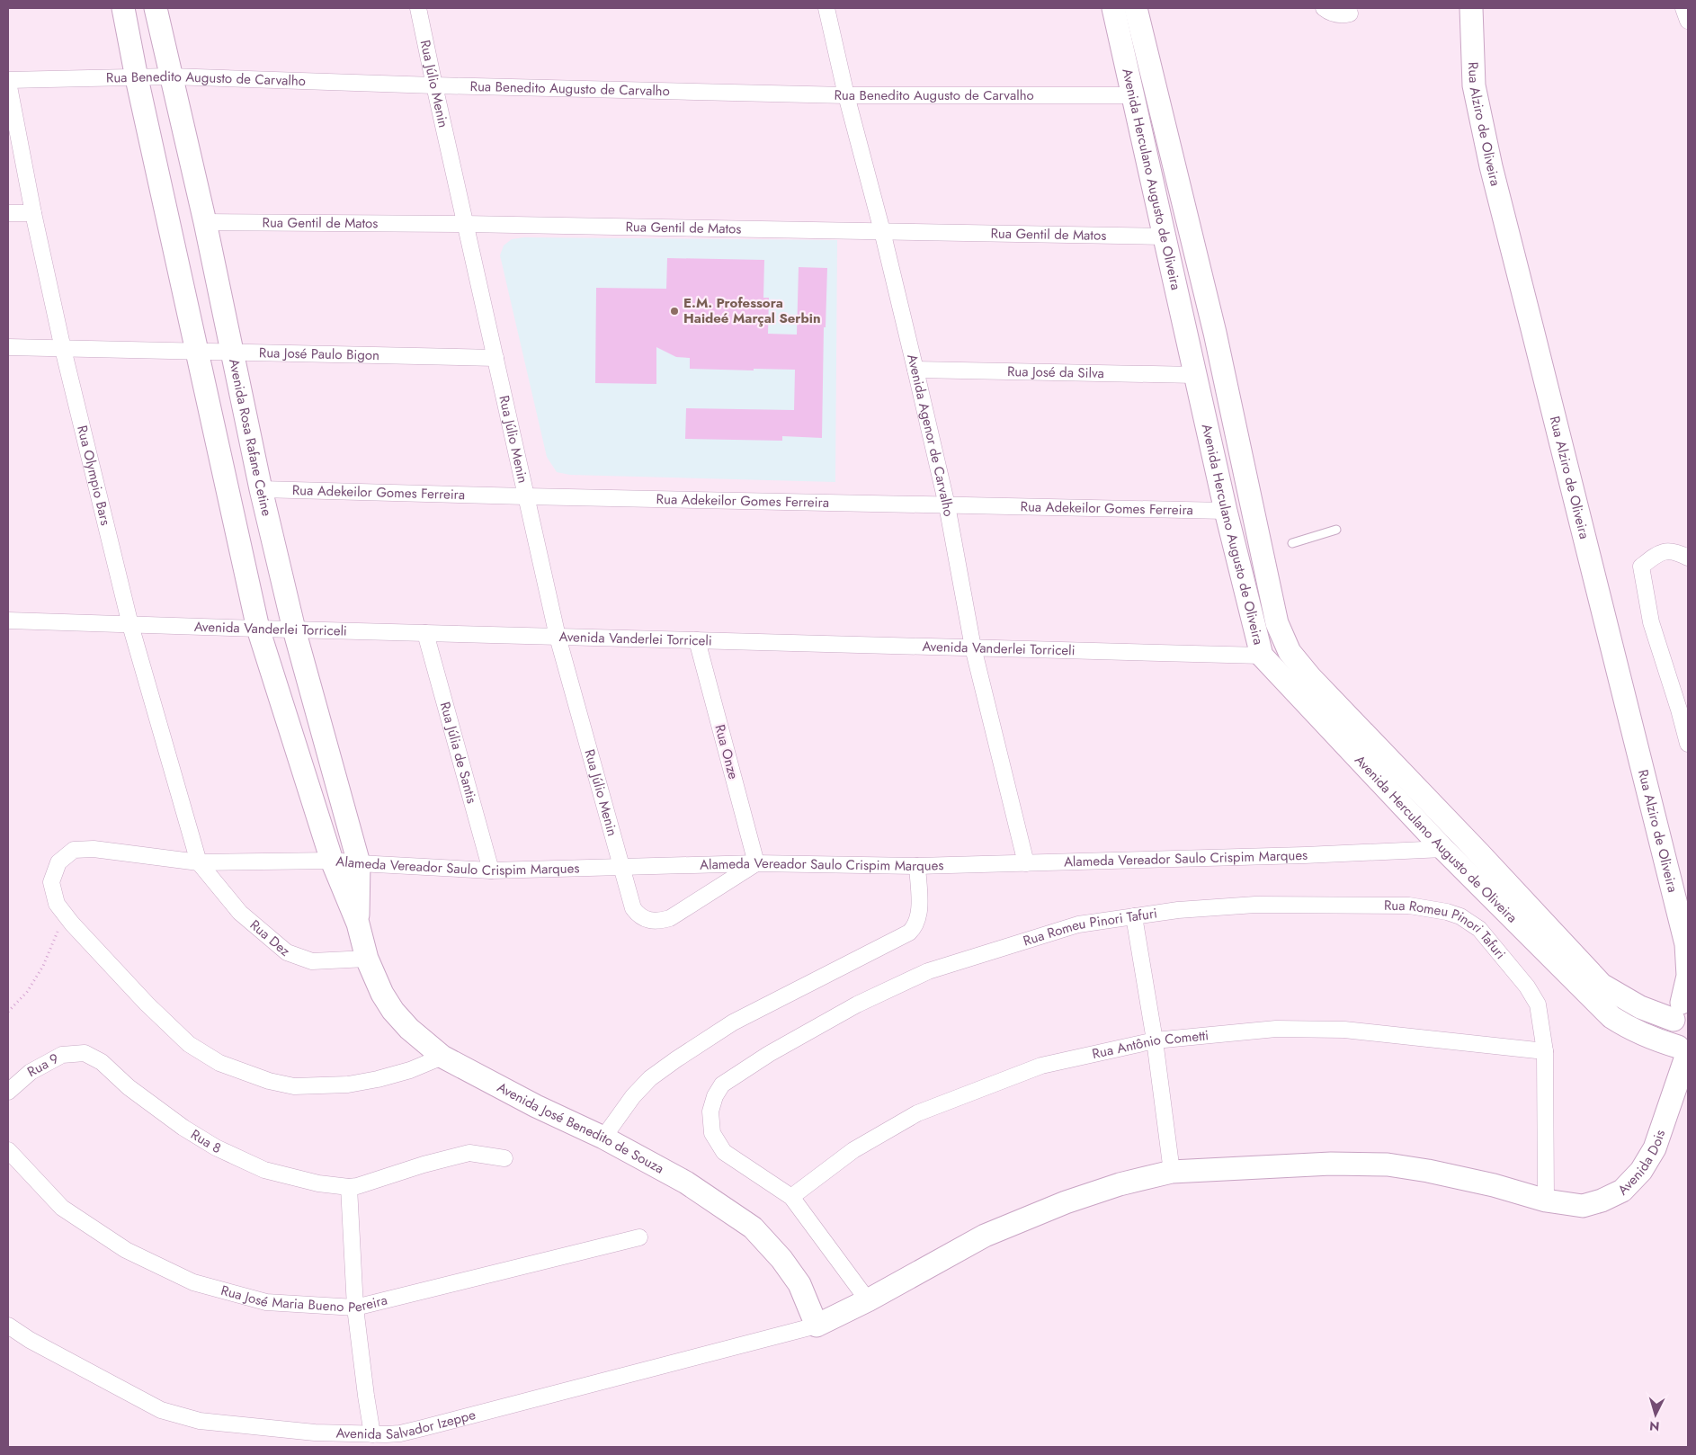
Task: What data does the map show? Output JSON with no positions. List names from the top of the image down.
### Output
{
  "streets": {
    "street": [
      "Rua Benedito Augusto de Carvalho",
      "Rua Júlio Menin",
      "Rua Alziro de Oliveira",
      "Avenida Herculano Augusto de Oliveira",
      "Rua Gentil de Matos",
      "Rua José Paulo Bigon",
      "Rua José da Silva",
      "Avenida Agenor de Carvalho",
      "Avenida Rosa Rafane Cetine",
      "Rua Olympio Bars",
      "Rua Adekeilor Gomes Ferreira",
      "Avenida Vanderlei Torriceli",
      "Rua Júlia de Santis",
      "Rua Onze",
      "Alameda Vereador Saulo Crispim Marques",
      "Rua Romeu Pinori Tafuri",
      "Rua Dez",
      "Rua Antônio Cometti",
      "Rua 9",
      "Avenida José Benedito de Souza",
      "Rua 8",
      "Avenida Dois",
      "Rua José Maria Bueno Pereira",
      "Avenida Salvador Izeppe"
    ]
  },
  "crossings": [
    ["Rua Benedito Augusto de Carvalho", "Rua Júlio Menin"],
    ["Rua Benedito Augusto de Carvalho", "Avenida Herculano Augusto de Oliveira"],
    ["Rua Benedito Augusto de Carvalho", "Avenida Agenor de Carvalho"],
    ["Rua Benedito Augusto de Carvalho", "Avenida Rosa Rafane Cetine"],
    ["Rua Benedito Augusto de Carvalho", "Rua Olympio Bars"],
    ["Rua Júlio Menin", "Rua Gentil de Matos"],
    ["Rua Júlio Menin", "Rua José Paulo Bigon"],
    ["Rua Júlio Menin", "Rua Adekeilor Gomes Ferreira"],
    ["Rua Júlio Menin", "Avenida Vanderlei Torriceli"],
    ["Rua Júlio Menin", "Rua Onze"],
    ["Rua Júlio Menin", "Alameda Vereador Saulo Crispim Marques"],
    ["Rua Alziro de Oliveira", "Avenida Herculano Augusto de Oliveira"],
    ["Rua Alziro de Oliveira", "Avenida Dois"],
    ["Avenida Herculano Augusto de Oliveira", "Rua Gentil de Matos"],
    ["Avenida Herculano Augusto de Oliveira", "Rua José da Silva"],
    ["Avenida Herculano Augusto de Oliveira", "Rua Adekeilor Gomes Ferreira"],
    ["Avenida Herculano Augusto de Oliveira", "Avenida Vanderlei Torriceli"],
    ["Avenida Herculano Augusto de Oliveira", "Alameda Vereador Saulo Crispim Marques"],
    ["Avenida Herculano Augusto de Oliveira", "Avenida Dois"],
    ["Rua Gentil de Matos", "Avenida Agenor de Carvalho"],
    ["Rua Gentil de Matos", "Avenida Rosa Rafane Cetine"],
    ["Rua José Paulo Bigon", "Avenida Rosa Rafane Cetine"],
    ["Rua José Paulo Bigon", "Rua Olympio Bars"],
    ["Rua José da Silva", "Avenida Agenor de Carvalho"],
    ["Avenida Agenor de Carvalho", "Rua Adekeilor Gomes Ferreira"],
    ["Avenida Agenor de Carvalho", "Avenida Vanderlei Torriceli"],
    ["Avenida Agenor de Carvalho", "Alameda Vereador Saulo Crispim Marques"],
    ["Avenida Rosa Rafane Cetine", "Rua Adekeilor Gomes Ferreira"],
    ["Avenida Rosa Rafane Cetine", "Avenida Vanderlei Torriceli"],
    ["Avenida Rosa Rafane Cetine", "Alameda Vereador Saulo Crispim Marques"],
    ["Avenida Rosa Rafane Cetine", "Avenida José Benedito de Souza"],
    ["Rua Olympio Bars", "Avenida Vanderlei Torriceli"],
    ["Rua Olympio Bars", "Alameda Vereador Saulo Crispim Marques"],
    ["Rua Olympio Bars", "Rua Dez"],
    ["Avenida Vanderlei Torriceli", "Rua Júlia de Santis"],
    ["Avenida Vanderlei Torriceli", "Rua Onze"],
    ["Rua Júlia de Santis", "Alameda Vereador Saulo Crispim Marques"],
    ["Rua Onze", "Alameda Vereador Saulo Crispim Marques"],
    ["Alameda Vereador Saulo Crispim Marques", "Rua Dez"],
    ["Alameda Vereador Saulo Crispim Marques", "Avenida José Benedito de Souza"],
    ["Rua Romeu Pinori Tafuri", "Rua Antônio Cometti"],
    ["Rua Romeu Pinori Tafuri", "Avenida Dois"],
    ["Rua Dez", "Avenida José Benedito de Souza"],
    ["Rua 9", "Rua 8"],
    ["Avenida José Benedito de Souza", "Avenida Dois"],
    ["Avenida José Benedito de Souza", "Avenida Salvador Izeppe"],
    ["Avenida Dois", "Avenida Salvador Izeppe"]
  ],
  "places": ["E.M. Professora Haideé Marçal Serbin"],
  "north": "bottom"
}
